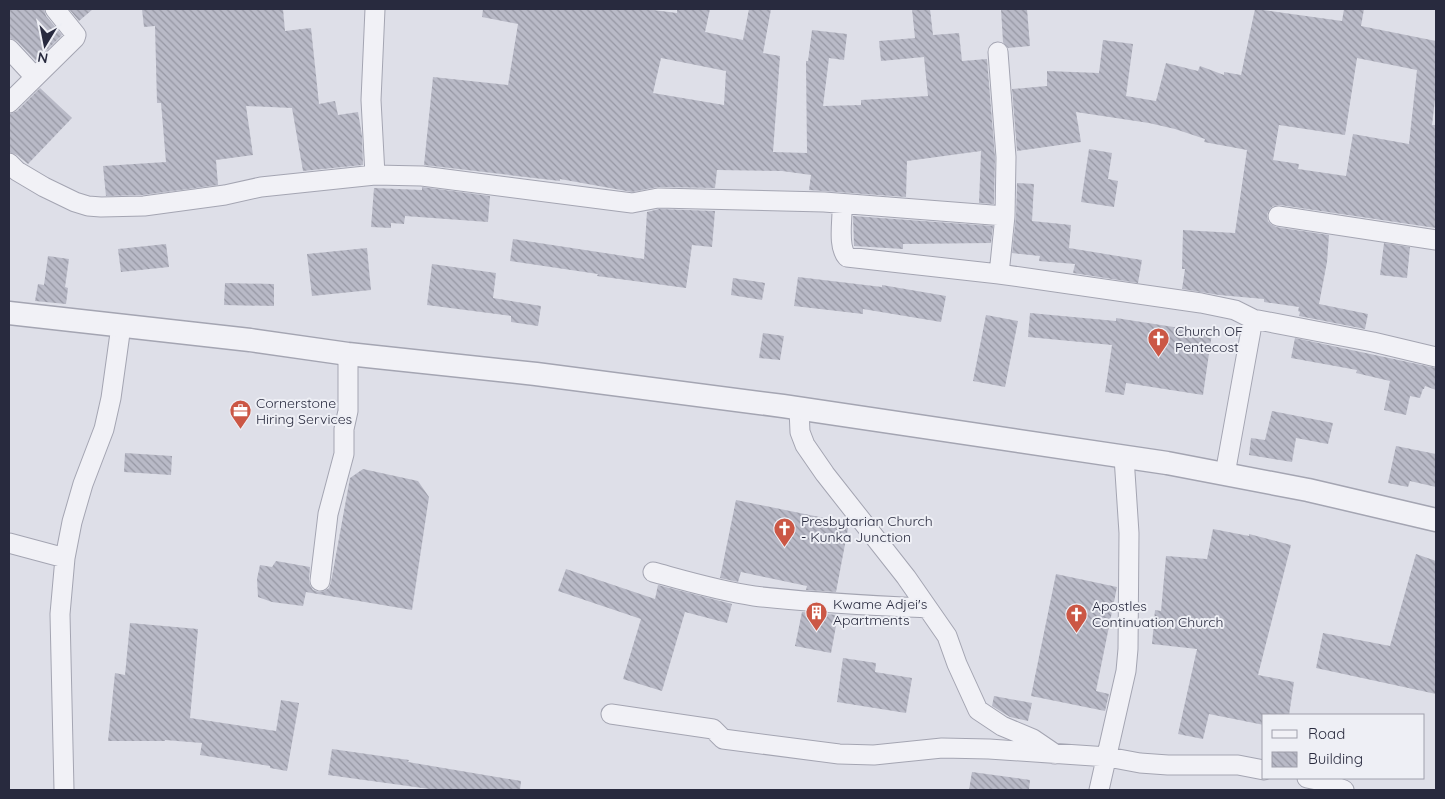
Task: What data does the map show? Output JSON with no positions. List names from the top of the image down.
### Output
{
  "places": {
    "church": ["Church OF Pentecost", "Presbytarian Church - Kunka Junction", "Apostles Continuation Church"],
    "office": ["Cornerstone Hiring Services"],
    "building": ["Kwame Adjei's Apartments"]
  },
  "legend": ["Road", "Building"],
  "north": "bottom"
}
